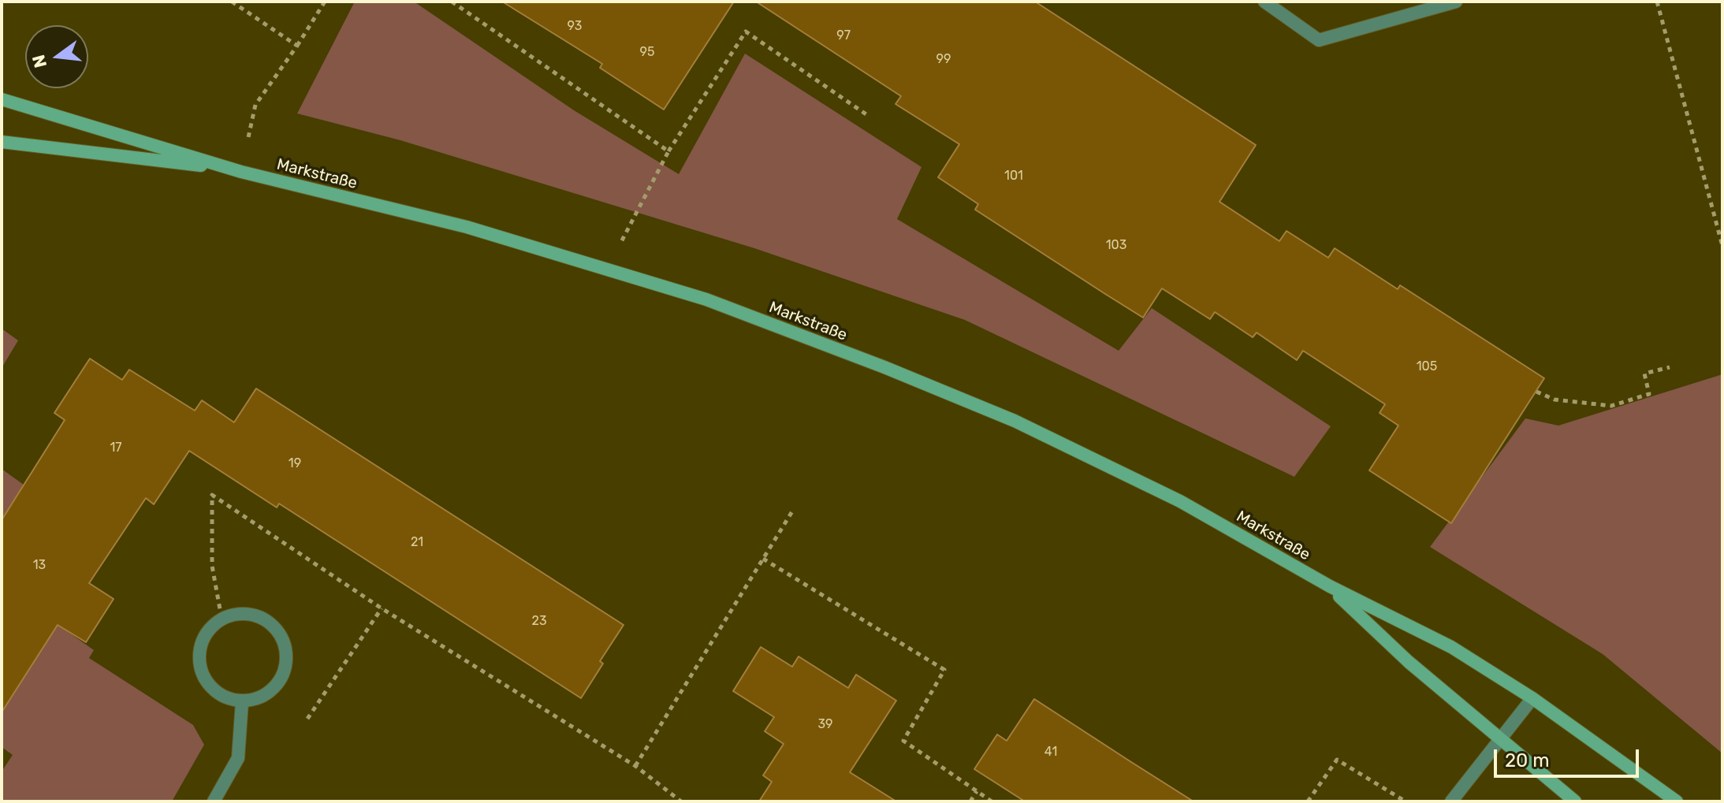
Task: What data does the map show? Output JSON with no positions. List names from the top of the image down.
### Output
{
  "streets": {
    "main road": ["Markstraße"]
  },
  "house_numbers": [
    "93",
    "97",
    "95",
    "99",
    "101",
    "103",
    "105",
    "17",
    "19",
    "21",
    "13",
    "23",
    "39",
    "41"
  ],
  "scale_bar": "20 m",
  "north": "left"
}
